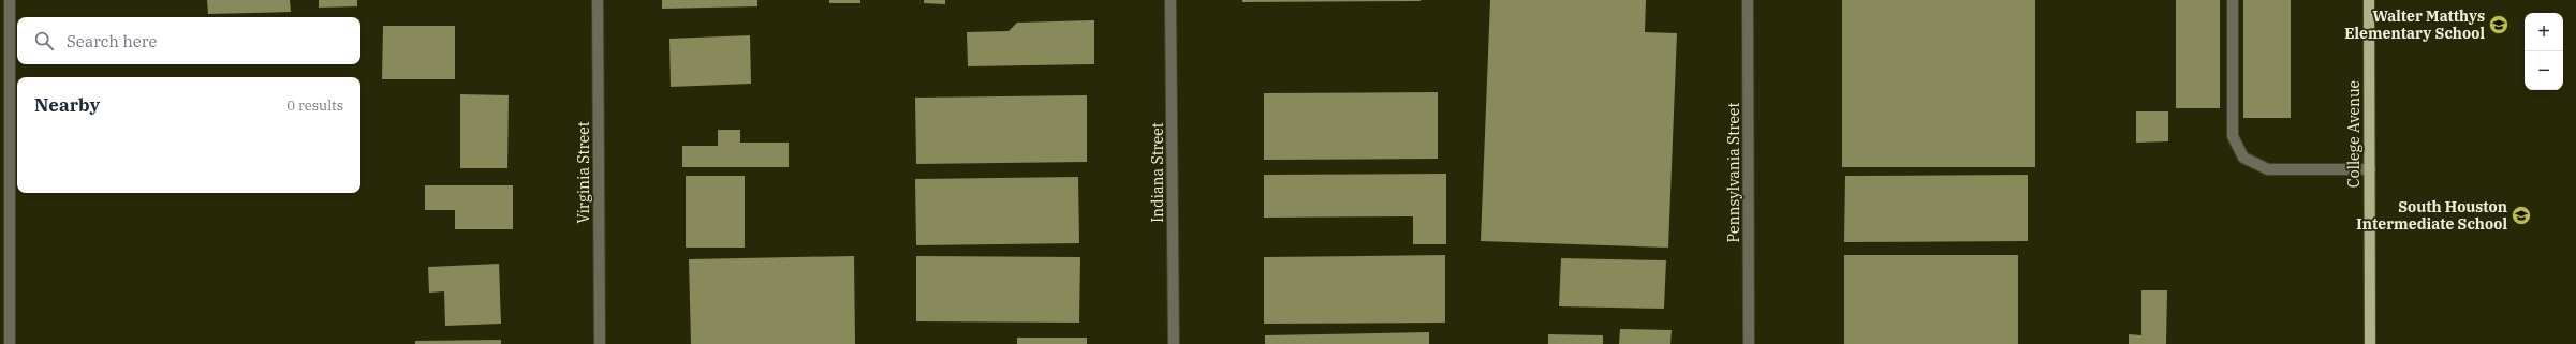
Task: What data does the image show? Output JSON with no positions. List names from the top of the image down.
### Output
{
  "streets": {
    "main road": ["College Avenue"],
    "street": ["Virginia Street", "Indiana Street", "Pennsylvania Street"]
  },
  "places": {
    "school or university": ["Walter Matthys Elementary School", "South Houston Intermediate School"]
  },
  "page": {
    "map_buttons": ["+", "−"],
    "search": "Search here",
    "heading": ["Nearby", "0 results"]
  }
}
